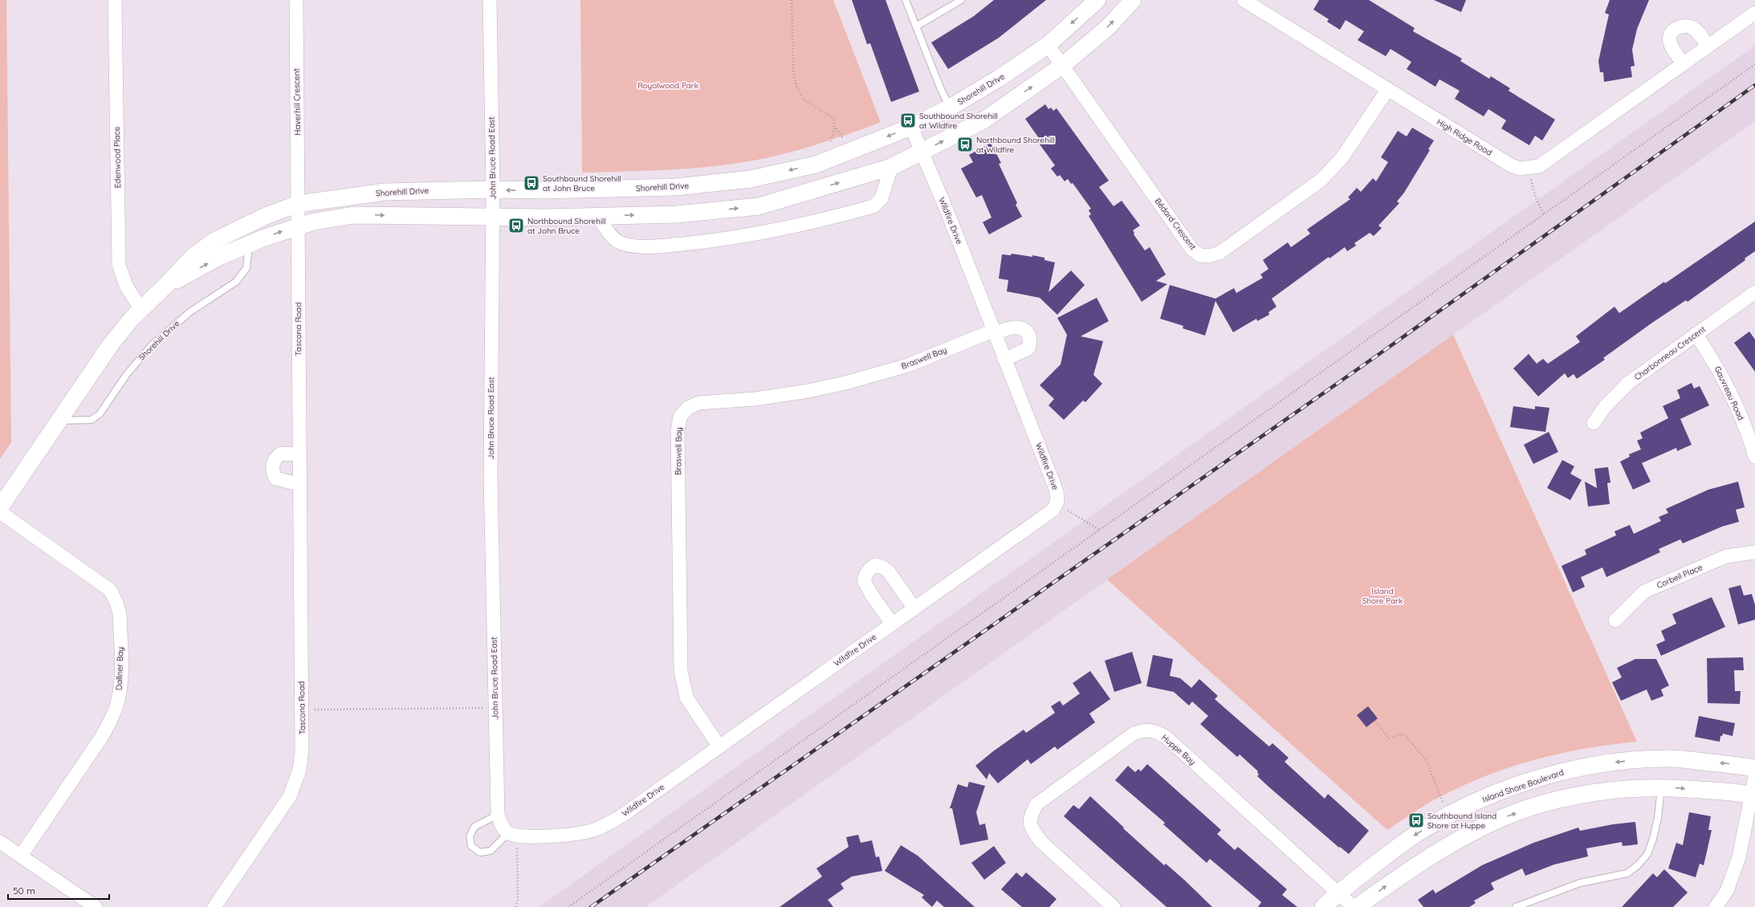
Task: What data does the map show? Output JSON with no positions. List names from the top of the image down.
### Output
{
  "streets": {
    "street": [
      "Shorehill Drive",
      "Haverhill Crescent",
      "High Ridge Road",
      "Edenwood Place",
      "John Bruce Road East",
      "Wildfire Drive",
      "Bédard Crescent",
      "Tascona Road",
      "Charbonneau Crescent",
      "Braswell Bay",
      "Gauvreau Road",
      "Corbeil Place",
      "Dallner Bay",
      "Huppe Bay",
      "Island Shore Boulevard"
    ]
  },
  "crossings": [
    ["Shorehill Drive", "Haverhill Crescent"],
    ["Shorehill Drive", "Edenwood Place"],
    ["Shorehill Drive", "John Bruce Road East"],
    ["Shorehill Drive", "Wildfire Drive"],
    ["Shorehill Drive", "Bédard Crescent"],
    ["Shorehill Drive", "Tascona Road"],
    ["Haverhill Crescent", "Tascona Road"],
    ["High Ridge Road", "Bédard Crescent"],
    ["John Bruce Road East", "Wildfire Drive"],
    ["Wildfire Drive", "Braswell Bay"],
    ["Charbonneau Crescent", "Gauvreau Road"],
    ["Huppe Bay", "Island Shore Boulevard"]
  ],
  "parks": ["Royalwood Park", "Island Shore Park"],
  "places": {
    "bus stop": [
      "Southbound Shorehill at Wildfire",
      "Northbound Shorehill at Wildfire",
      "Southbound Shorehill at John Bruce",
      "Northbound Shorehill at John Bruce",
      "Southbound Island Shore at Huppe"
    ]
  },
  "scale_bar": "50 m"
}
